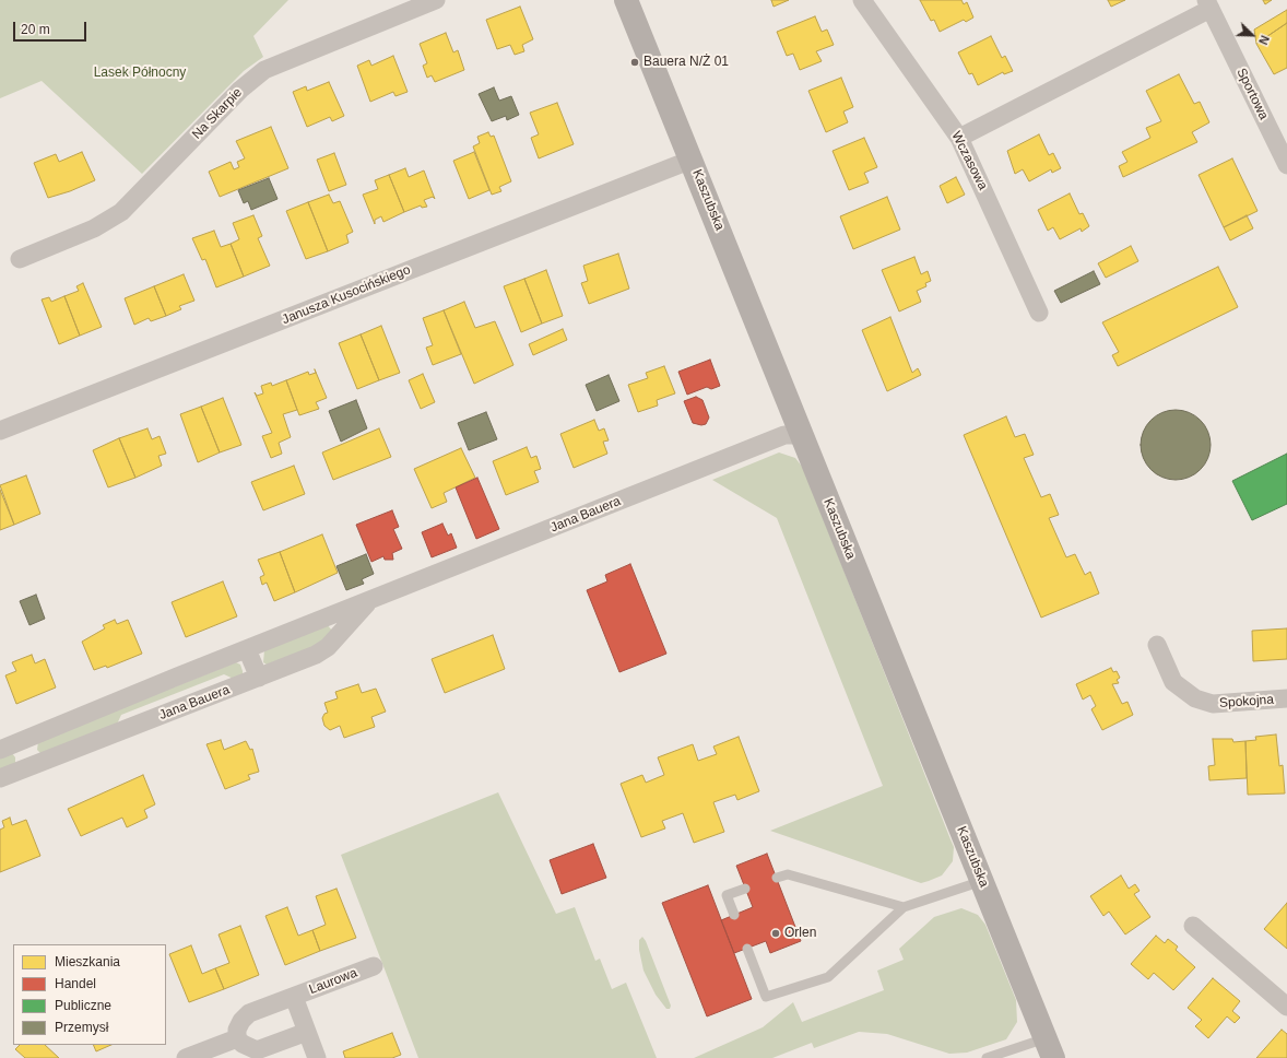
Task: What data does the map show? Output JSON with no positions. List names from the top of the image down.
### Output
{
  "streets": {
    "main road": ["Kaszubska"],
    "street": [
      "Sportowa",
      "Na Skarpie",
      "Wczasowa",
      "Janusza Kusocińskiego",
      "Jana Bauera",
      "Spokojna",
      "Laurowa"
    ]
  },
  "crossings": [
    ["Kaszubska", "Janusza Kusocińskiego"],
    ["Kaszubska", "Jana Bauera"]
  ],
  "parks": ["Lasek Północny"],
  "places": ["Bauera N/Ż 01", "Orlen"],
  "legend": [
    "Mieszkania",
    "Handel",
    "Publiczne",
    "Przemysł"
  ],
  "scale_bar": "20 m",
  "north": "bottom right"
}
